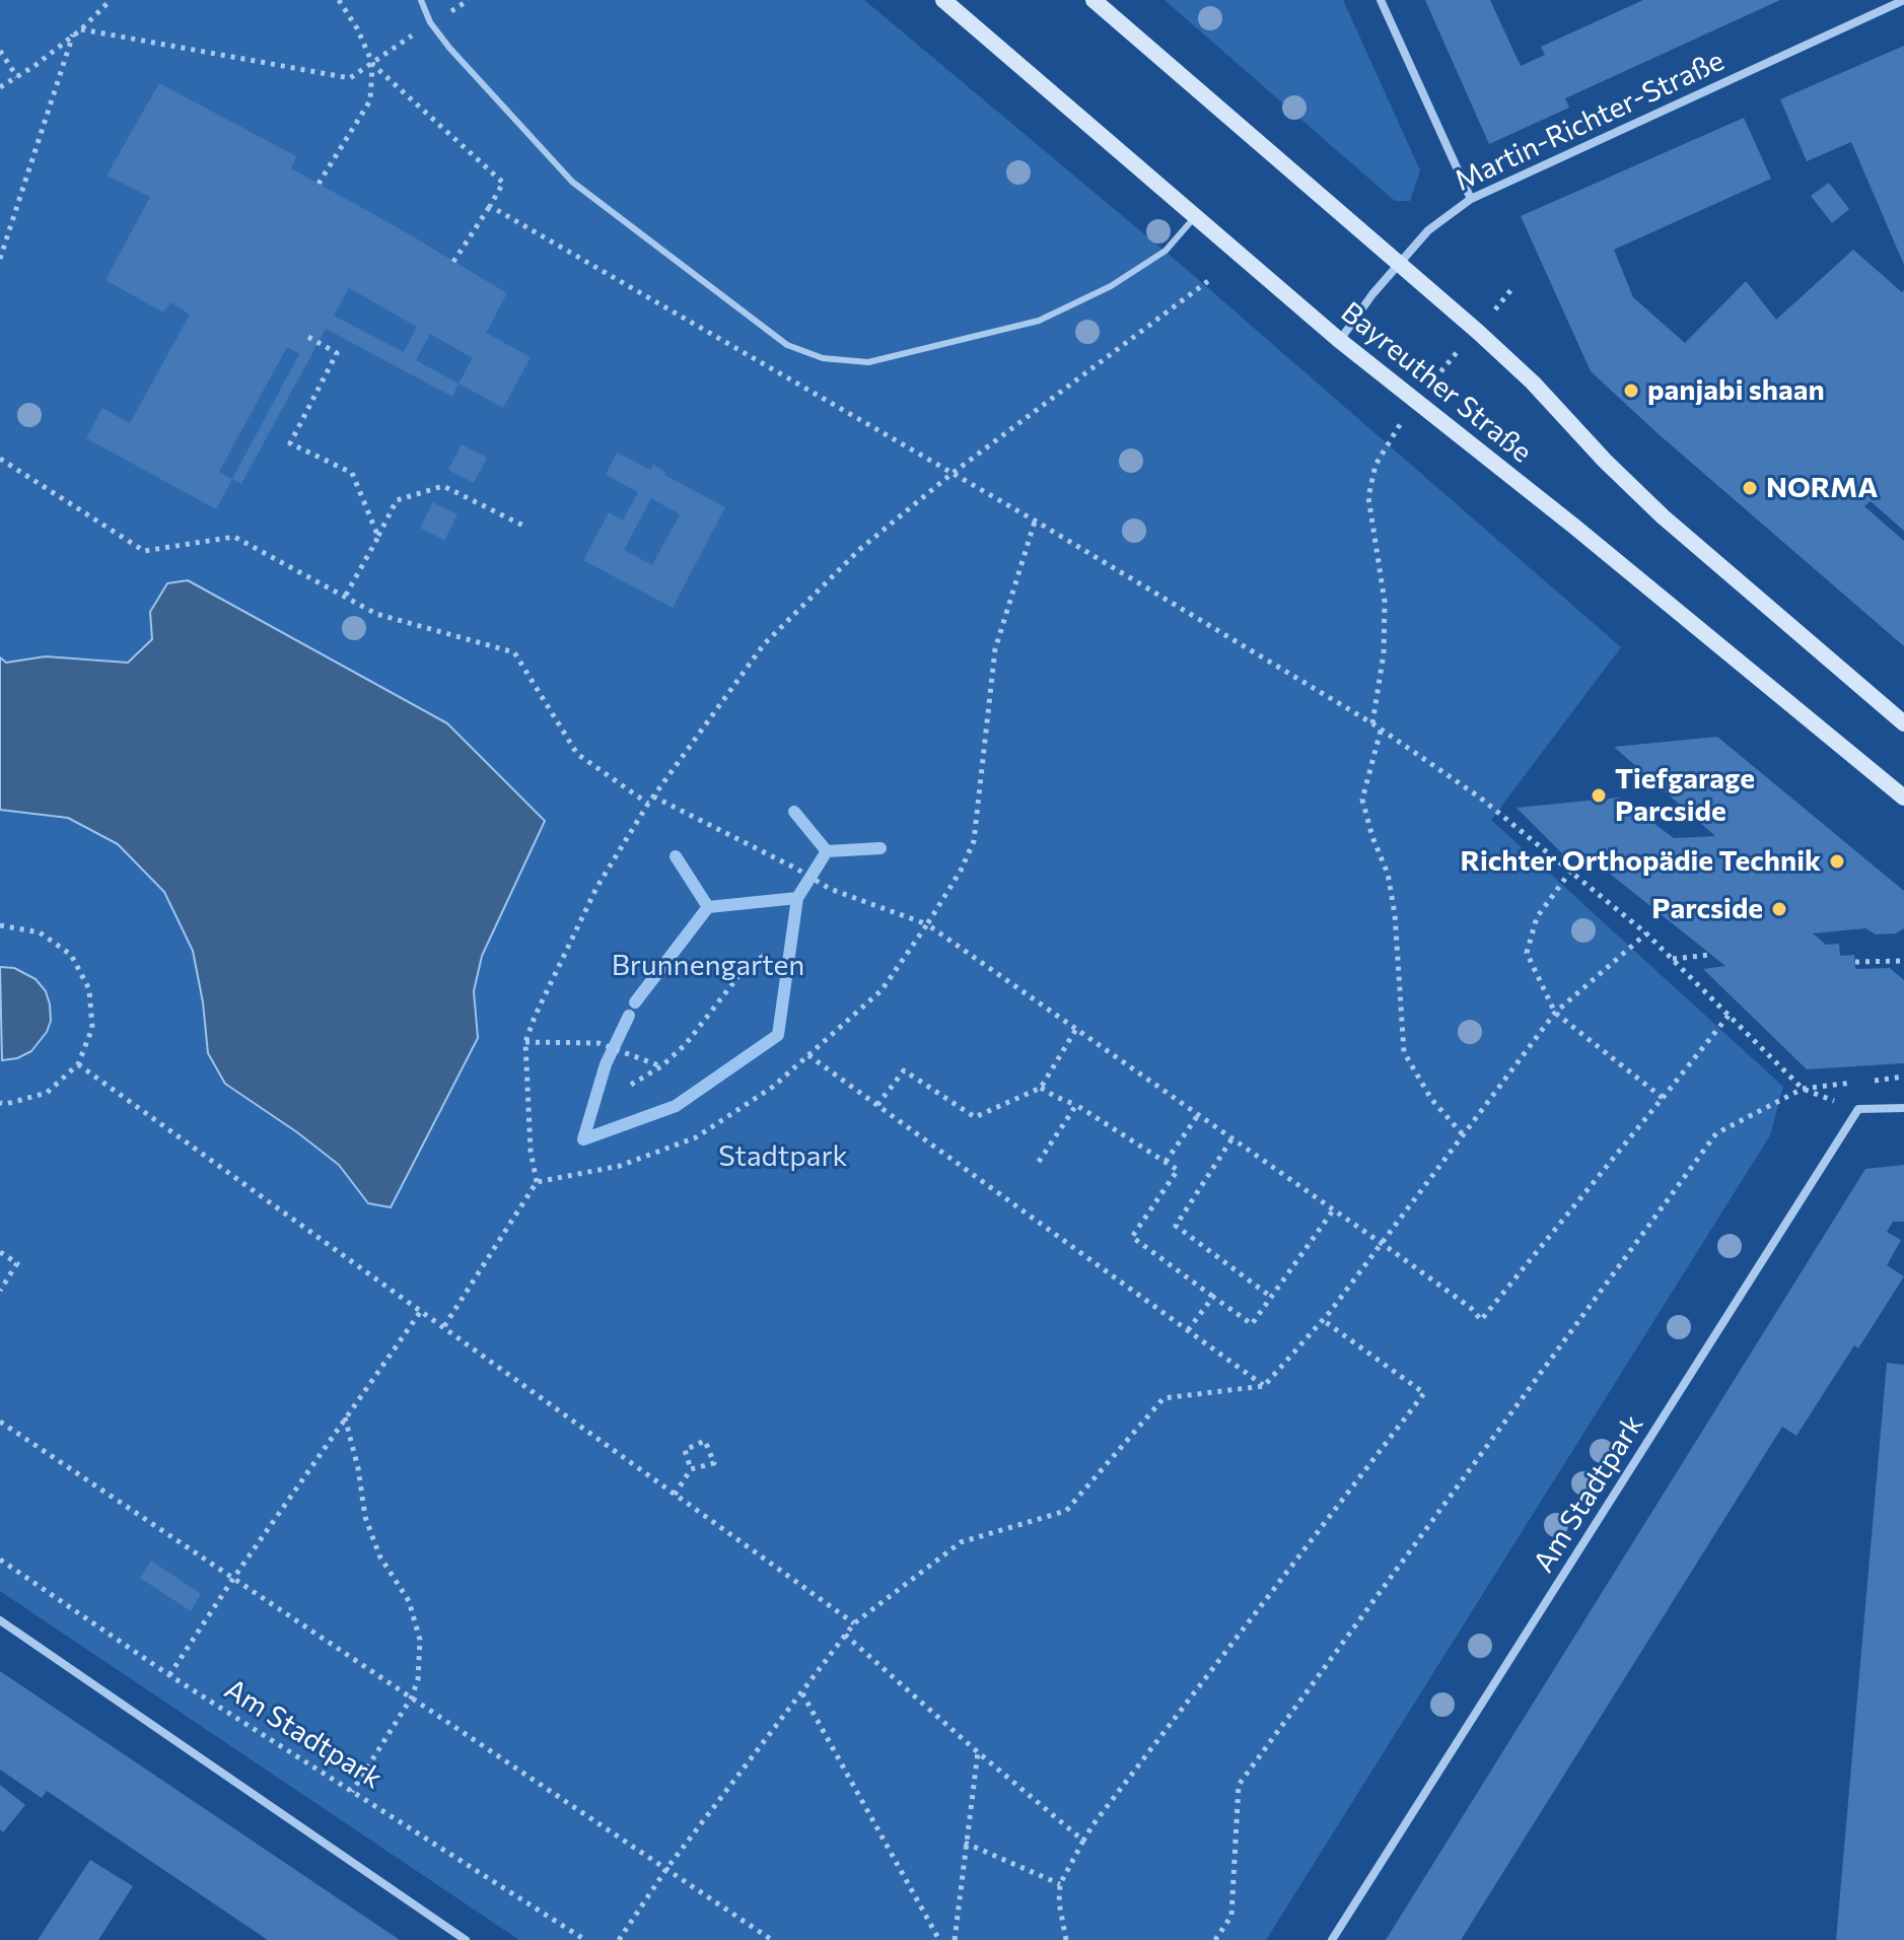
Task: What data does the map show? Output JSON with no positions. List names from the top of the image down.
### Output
{
  "streets": {
    "main road": ["Bayreuther Straße"],
    "street": ["Martin-Richter-Straße", "Am Stadtpark"]
  },
  "crossings": [
    ["Martin-Richter-Straße", "Bayreuther Straße"]
  ],
  "parks": ["Brunnengarten", "Stadtpark"],
  "places": [
    "panjabi shaan",
    "NORMA",
    "Tiefgarage Parcside",
    "Richter Orthopädie Technik",
    "Parcside"
  ]
}
